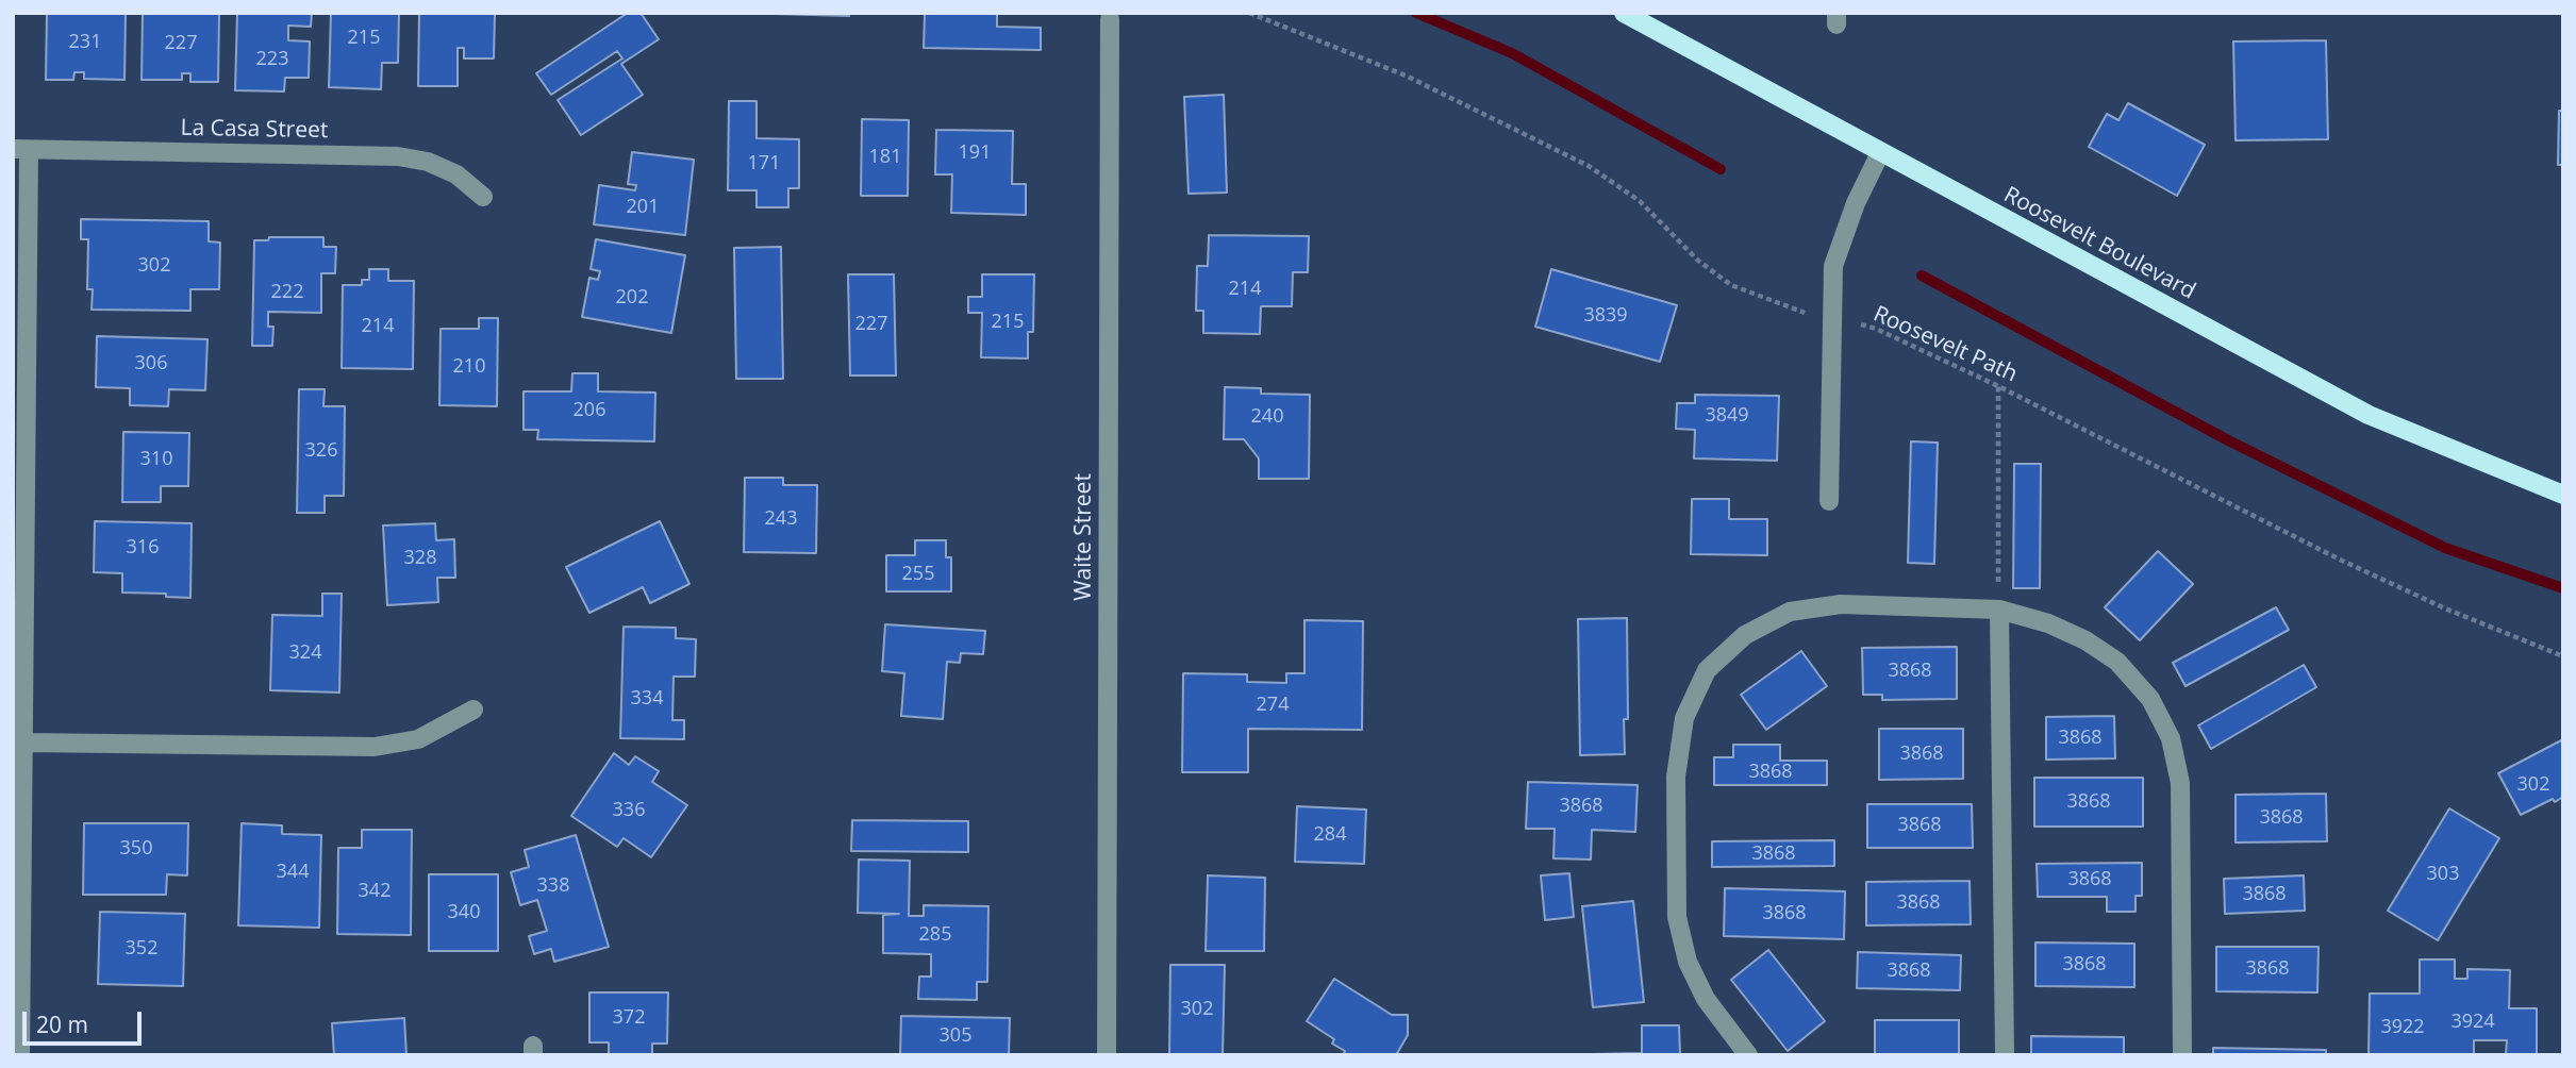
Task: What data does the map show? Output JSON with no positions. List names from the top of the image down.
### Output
{
  "streets": {
    "main road": ["Roosevelt Boulevard"],
    "street": ["La Casa Street", "Waite Street"],
    "path": ["Roosevelt Path"]
  },
  "house_numbers": [
    "215",
    "231",
    "227",
    "223",
    "191",
    "181",
    "171",
    "201",
    "302",
    "214",
    "222",
    "202",
    "3839",
    "215",
    "227",
    "214",
    "306",
    "210",
    "206",
    "3849",
    "240",
    "326",
    "310",
    "243",
    "316",
    "328",
    "255",
    "324",
    "3868",
    "334",
    "274",
    "3868",
    "3868",
    "3868",
    "302",
    "3868",
    "3868",
    "336",
    "3868",
    "3868",
    "284",
    "350",
    "3868",
    "344",
    "303",
    "3868",
    "338",
    "342",
    "3868",
    "3868",
    "340",
    "3868",
    "285",
    "352",
    "3868",
    "3868",
    "3868",
    "302",
    "372",
    "3924",
    "3922",
    "305"
  ],
  "scale_bar": "20 m"
}
